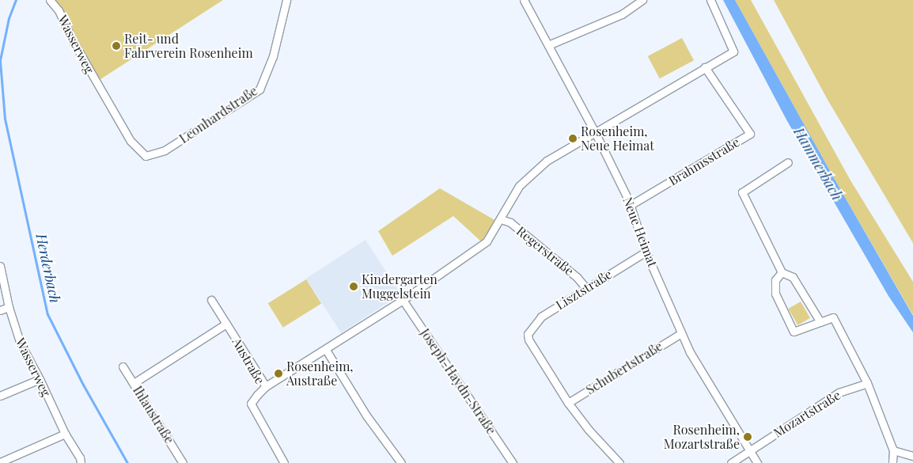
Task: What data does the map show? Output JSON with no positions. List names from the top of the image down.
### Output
{
  "streets": {
    "street": [
      "Wasserweg",
      "Leonhardstraße",
      "Brahmsstraße",
      "Neue Heimat",
      "Regerstraße",
      "Lisztstraße",
      "Austraße",
      "Schubertstraße",
      "Joseph-Haydn-Straße",
      "Mozartstraße",
      "Ihlaustraße"
    ]
  },
  "crossings": [
    ["Wasserweg", "Leonhardstraße"],
    ["Brahmsstraße", "Neue Heimat"],
    ["Neue Heimat", "Lisztstraße"],
    ["Neue Heimat", "Schubertstraße"],
    ["Neue Heimat", "Mozartstraße"],
    ["Regerstraße", "Lisztstraße"],
    ["Lisztstraße", "Schubertstraße"]
  ],
  "water": ["Hammerbach", "Herderbach"],
  "places": [
    "Reit- und Fahrverein Rosenheim",
    "Rosenheim, Neue Heimat",
    "Kindergarten Muggelstein",
    "Rosenheim, Austraße",
    "Rosenheim, Mozartstraße"
  ]
}
